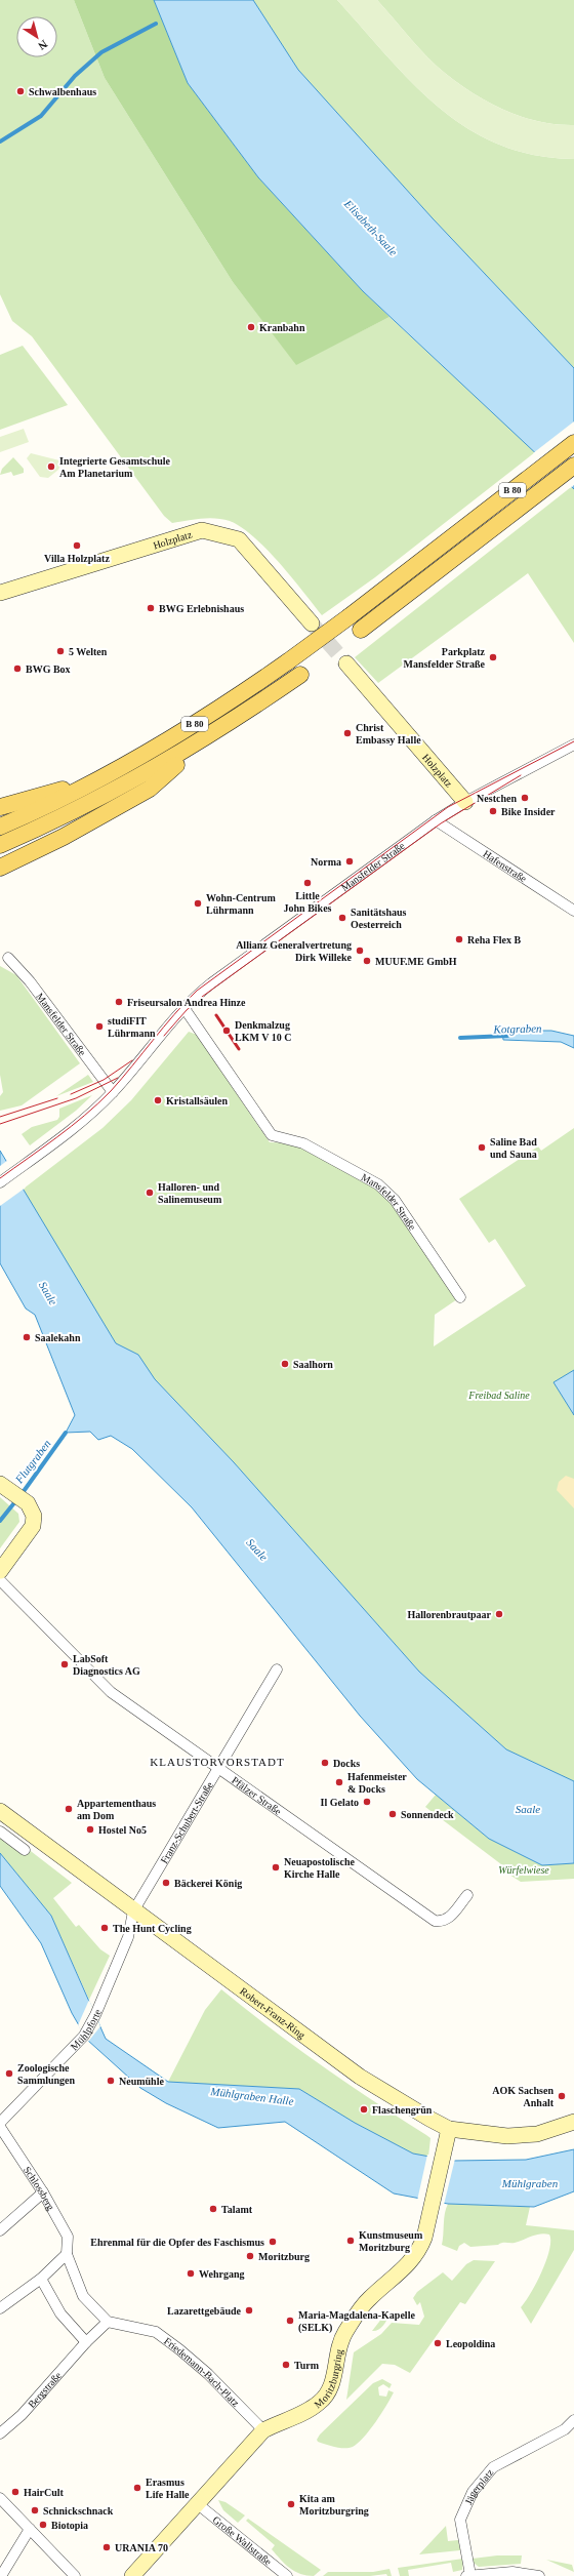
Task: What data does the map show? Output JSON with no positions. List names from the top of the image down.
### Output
{
  "streets": {
    "main road": ["B 80"],
    "street": [
      "Holzplatz",
      "Hafenstraße",
      "Mansfelder Straße",
      "Pfälzer Straße",
      "Franz-Schubert-Straße",
      "Robert-Franz-Ring",
      "Mühlpforte",
      "Schlossberg",
      "Friedemann-Bach-Platz",
      "Moritzburgring",
      "Bergstraße",
      "Jägerplatz",
      "Große Wallstraße"
    ]
  },
  "crossings": [
    ["Holzplatz", "Mansfelder Straße"],
    ["Hafenstraße", "Mansfelder Straße"],
    ["Pfälzer Straße", "Franz-Schubert-Straße"],
    ["Franz-Schubert-Straße", "Robert-Franz-Ring"],
    ["Franz-Schubert-Straße", "Mühlpforte"],
    ["Robert-Franz-Ring", "Mühlpforte"],
    ["Robert-Franz-Ring", "Moritzburgring"],
    ["Friedemann-Bach-Platz", "Moritzburgring"],
    ["Moritzburgring", "Große Wallstraße"]
  ],
  "districts": ["KLAUSTORVORSTADT"],
  "water": [
    "Elisabeth-Saale",
    "Kotgraben",
    "Saale",
    "Flutgraben",
    "Mühlgraben Halle",
    "Mühlgraben"
  ],
  "parks": ["Freibad Saline", "Würfelwiese"],
  "places": [
    "Schwalbenhaus",
    "Kranbahn",
    "Integrierte Gesamtschule Am Planetarium",
    "Villa Holzplatz",
    "BWG Erlebnishaus",
    "5 Welten",
    "Parkplatz Mansfelder Straße",
    "BWG Box",
    "Christ Embassy Halle",
    "Nestchen",
    "Bike Insider",
    "Norma",
    "Little John Bikes",
    "Wohn-Centrum Lührmann",
    "Sanitätshaus Oesterreich",
    "Reha Flex B",
    "Allianz Generalvertretung Dirk Willeke",
    "MUUF.ME GmbH",
    "Friseursalon Andrea Hinze",
    "studiFIT Lührmann",
    "Denkmalzug LKM V 10 C",
    "Kristallsäulen",
    "Saline Bad und Sauna",
    "Halloren- und Salinemuseum",
    "Saalekahn",
    "Saalhorn",
    "Hallorenbrautpaar",
    "LabSoft Diagnostics AG",
    "Docks",
    "Hafenmeister & Docks",
    "Il Gelato",
    "Appartementhaus am Dom",
    "Sonnendeck",
    "Hostel No5",
    "Neuapostolische Kirche Halle",
    "Bäckerei König",
    "The Hunt Cycling",
    "Zoologische Sammlungen",
    "Neumühle",
    "AOK Sachsen Anhalt",
    "Flaschengrün",
    "Talamt",
    "Kunstmuseum Moritzburg",
    "Ehrenmal für die Opfer des Faschismus",
    "Moritzburg",
    "Wehrgang",
    "Lazarettgebäude",
    "Maria-Magdalena-Kapelle (SELK)",
    "Leopoldina",
    "Turm",
    "Erasmus Life Halle",
    "HairCult",
    "Kita am Moritzburgring",
    "Schnickschnack",
    "Biotopia",
    "URANIA 70"
  ],
  "north": "bottom right"
}
